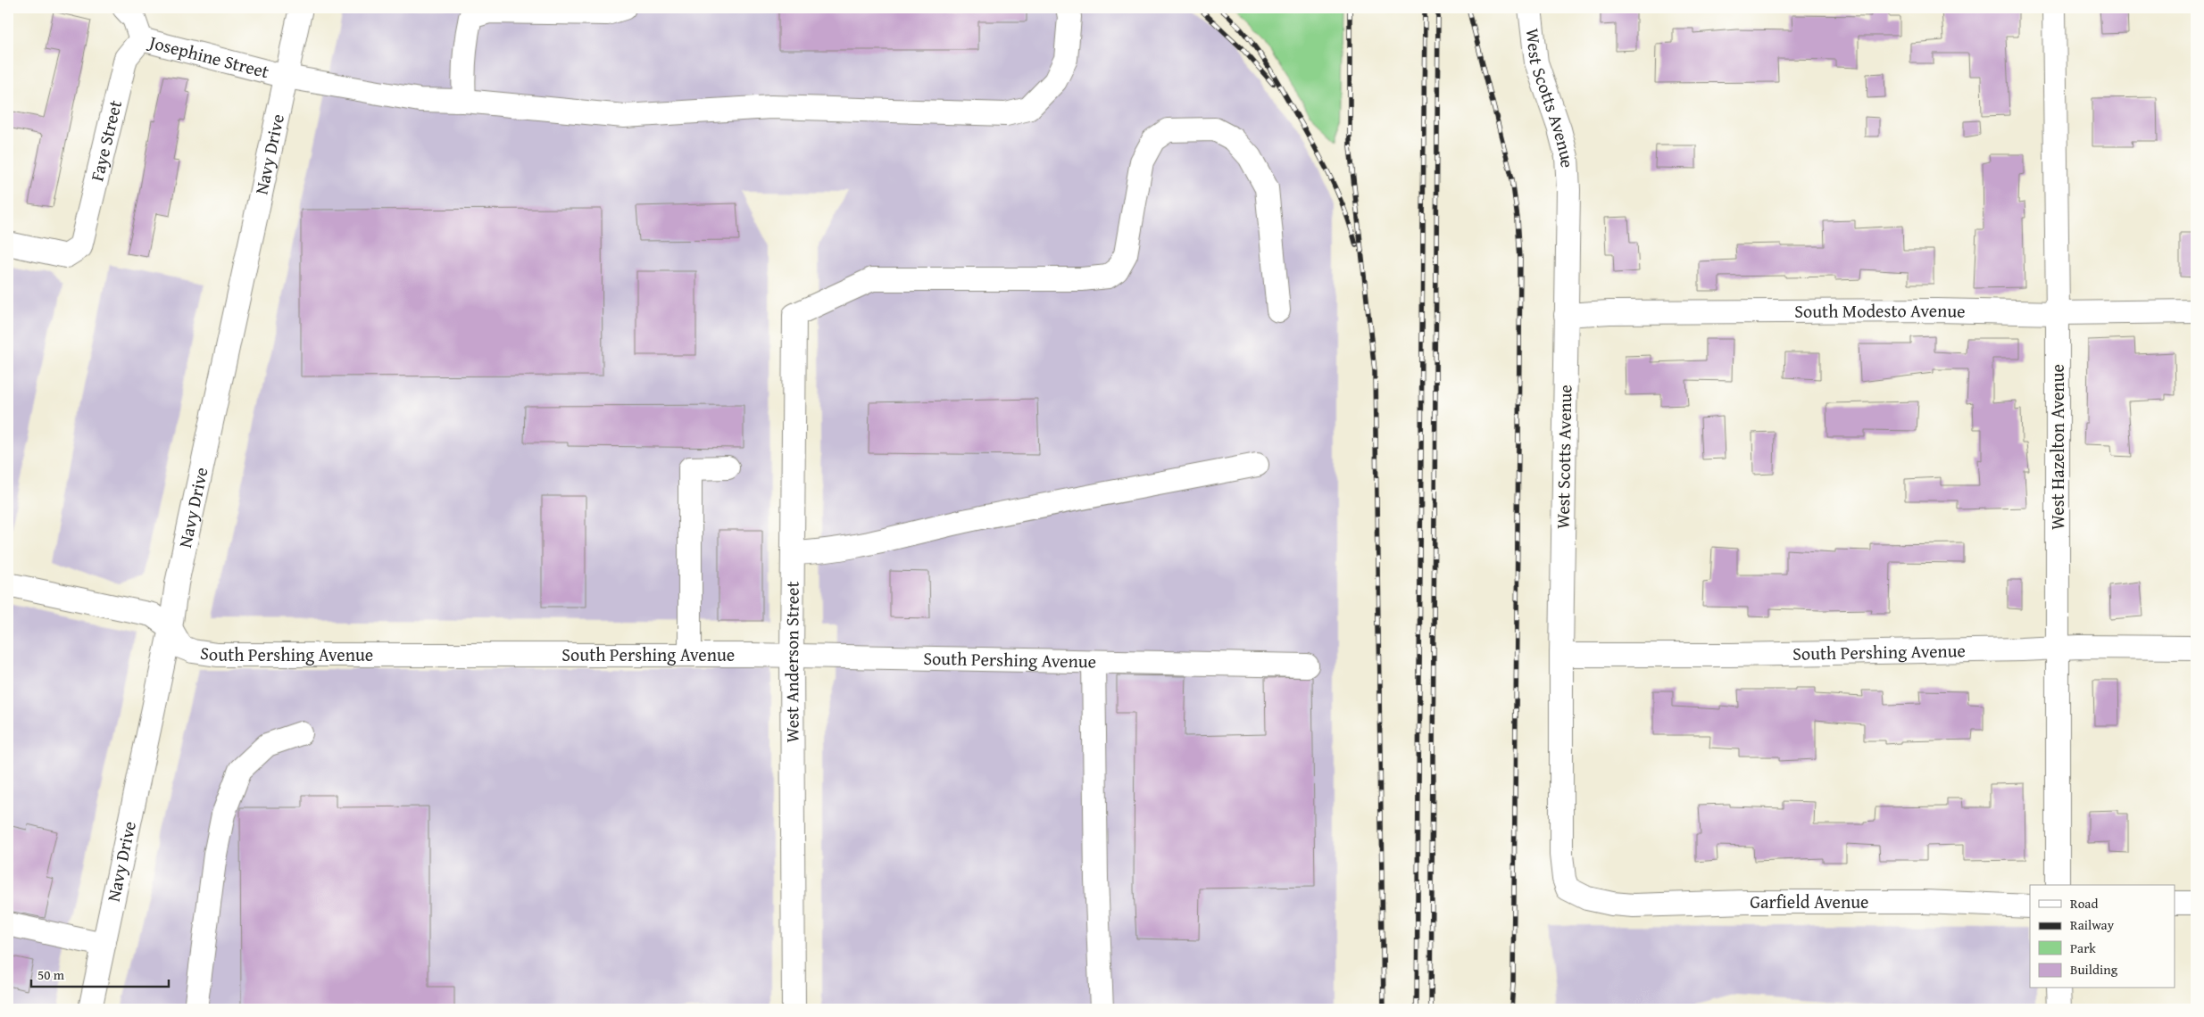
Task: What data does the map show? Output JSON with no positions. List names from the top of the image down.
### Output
{
  "streets": {
    "street": [
      "Josephine Street",
      "West Scotts Avenue",
      "Faye Street",
      "Navy Drive",
      "South Modesto Avenue",
      "West Hazelton Avenue",
      "South Pershing Avenue",
      "West Anderson Street",
      "Garfield Avenue"
    ]
  },
  "crossings": [
    ["Josephine Street", "Faye Street"],
    ["Josephine Street", "Navy Drive"],
    ["West Scotts Avenue", "South Modesto Avenue"],
    ["West Scotts Avenue", "South Pershing Avenue"],
    ["West Scotts Avenue", "Garfield Avenue"],
    ["Navy Drive", "South Pershing Avenue"],
    ["South Modesto Avenue", "West Hazelton Avenue"],
    ["West Hazelton Avenue", "South Pershing Avenue"],
    ["South Pershing Avenue", "West Anderson Street"]
  ],
  "legend": [
    "Road",
    "Railway",
    "Park",
    "Building"
  ],
  "scale_bar": "50 m"
}
